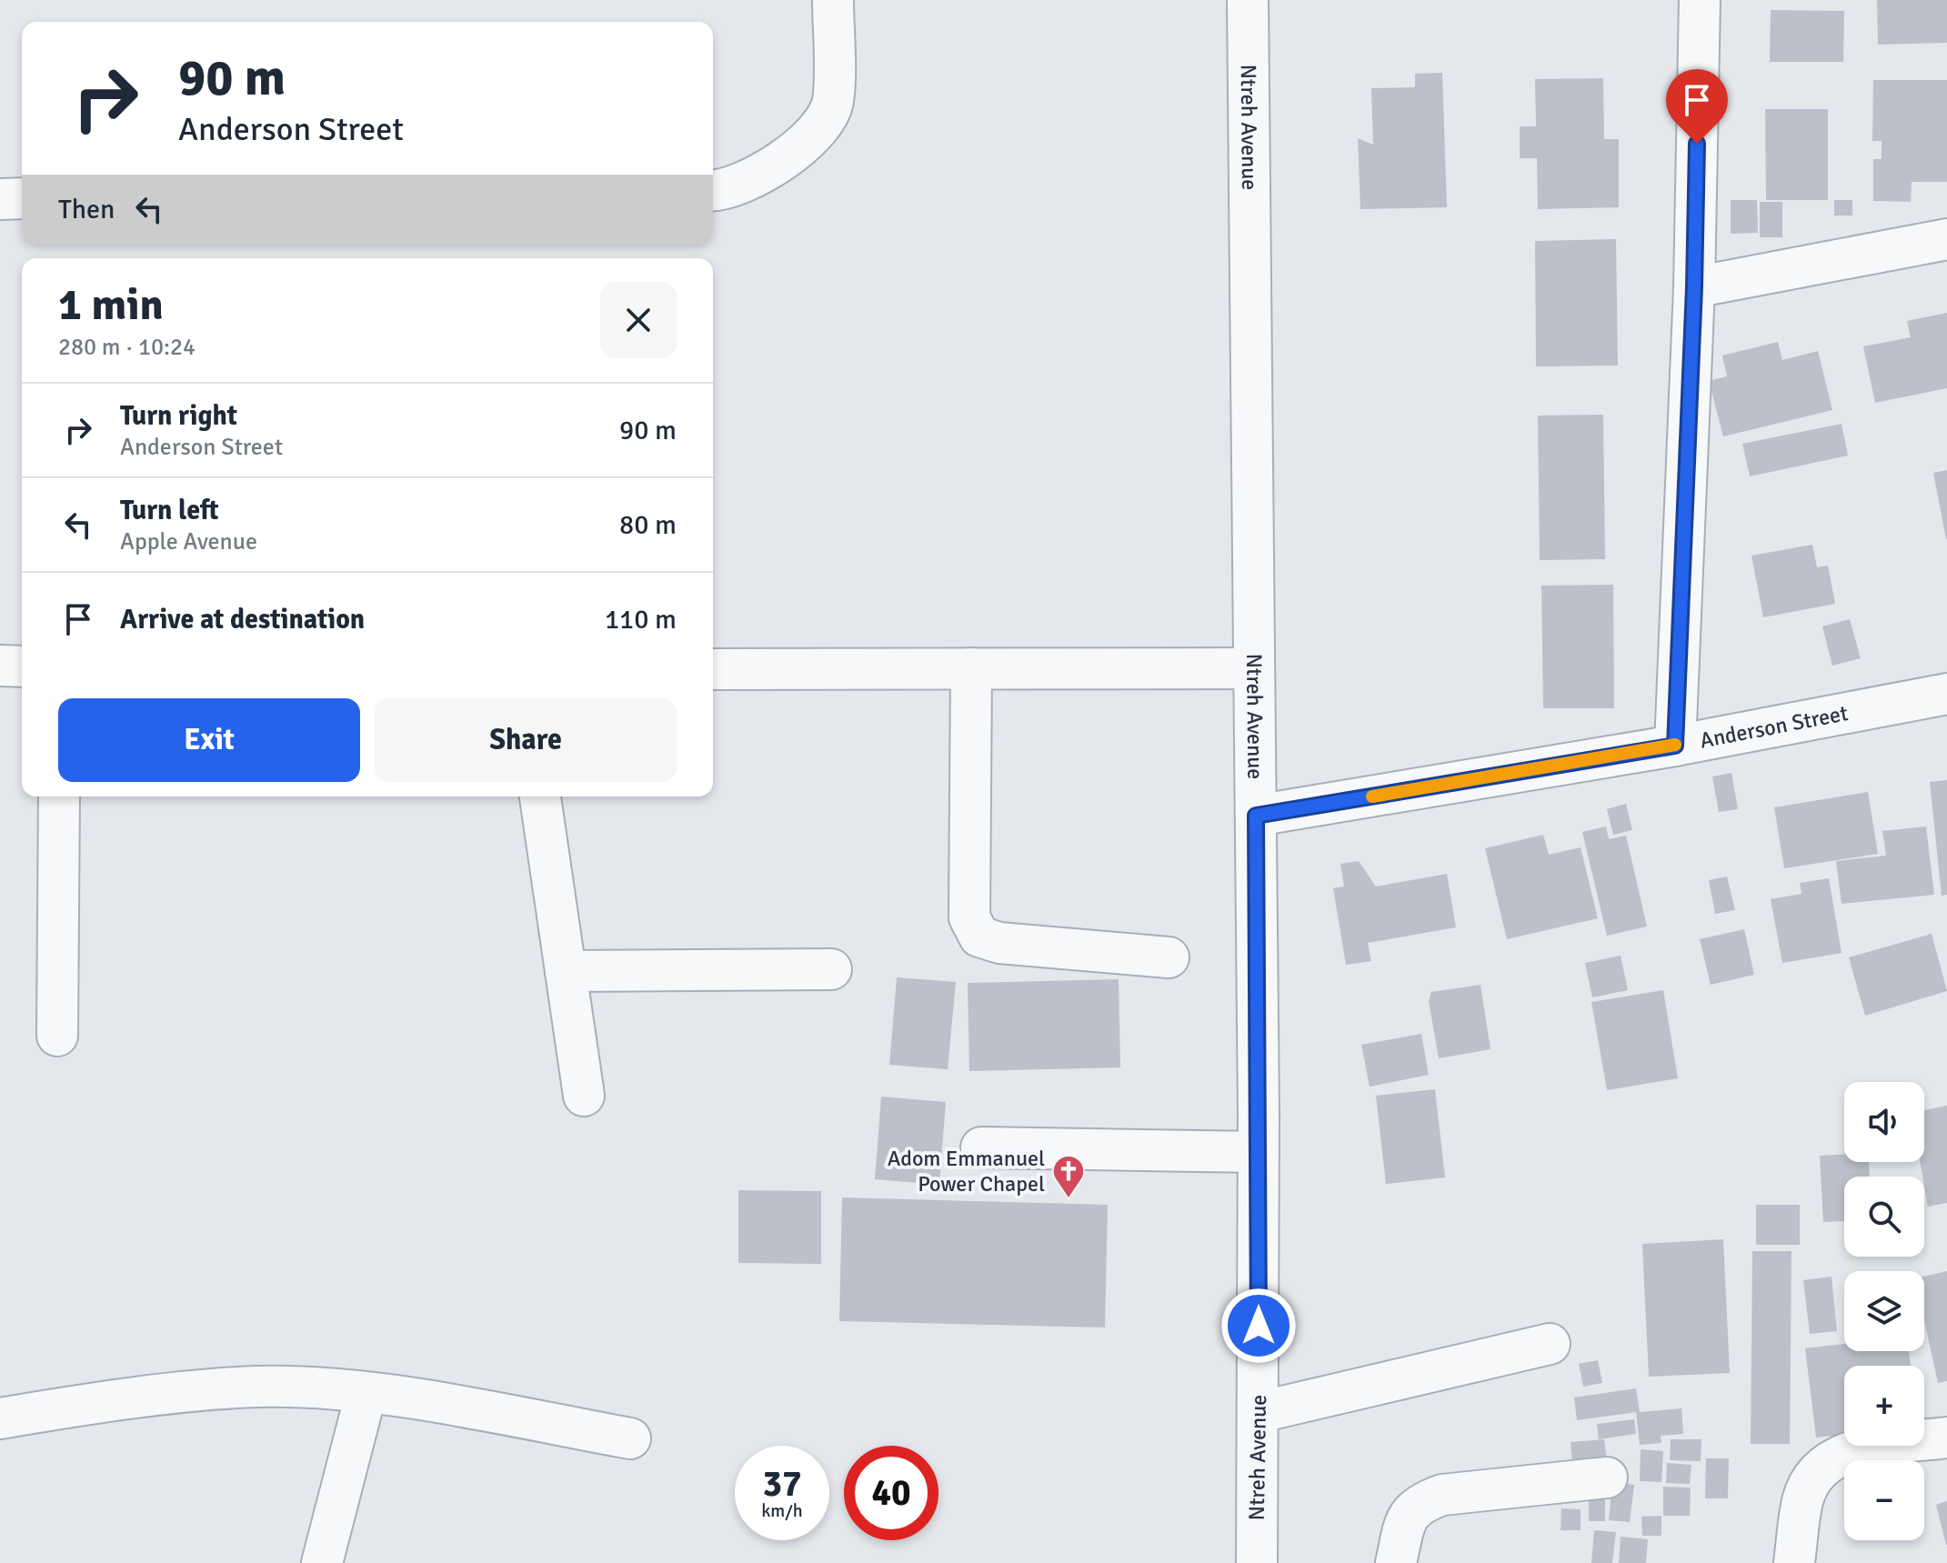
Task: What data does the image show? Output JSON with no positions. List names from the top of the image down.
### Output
{
  "streets": {
    "street": ["Ntreh Avenue", "Anderson Street"]
  },
  "crossings": [
    ["Ntreh Avenue", "Anderson Street"]
  ],
  "places": {
    "church": ["Adom Emmanuel Power Chapel"]
  },
  "page": {
    "turn": ["90 m", "Anderson Street"],
    "then": "Then",
    "heading": ["1 min", "280 m · 10:24"],
    "list": [
      {
        "name": "Turn right",
        "note": "Anderson Street",
        "value": "90 m"
      },
      {
        "name": "Turn left",
        "note": "Apple Avenue",
        "value": "80 m"
      },
      {
        "name": "Arrive at destination",
        "value": "110 m"
      }
    ],
    "buttons": ["Exit", "Share"],
    "map_buttons": ["+", "−"],
    "speed": "37 km/h",
    "limit": "40"
  }
}
